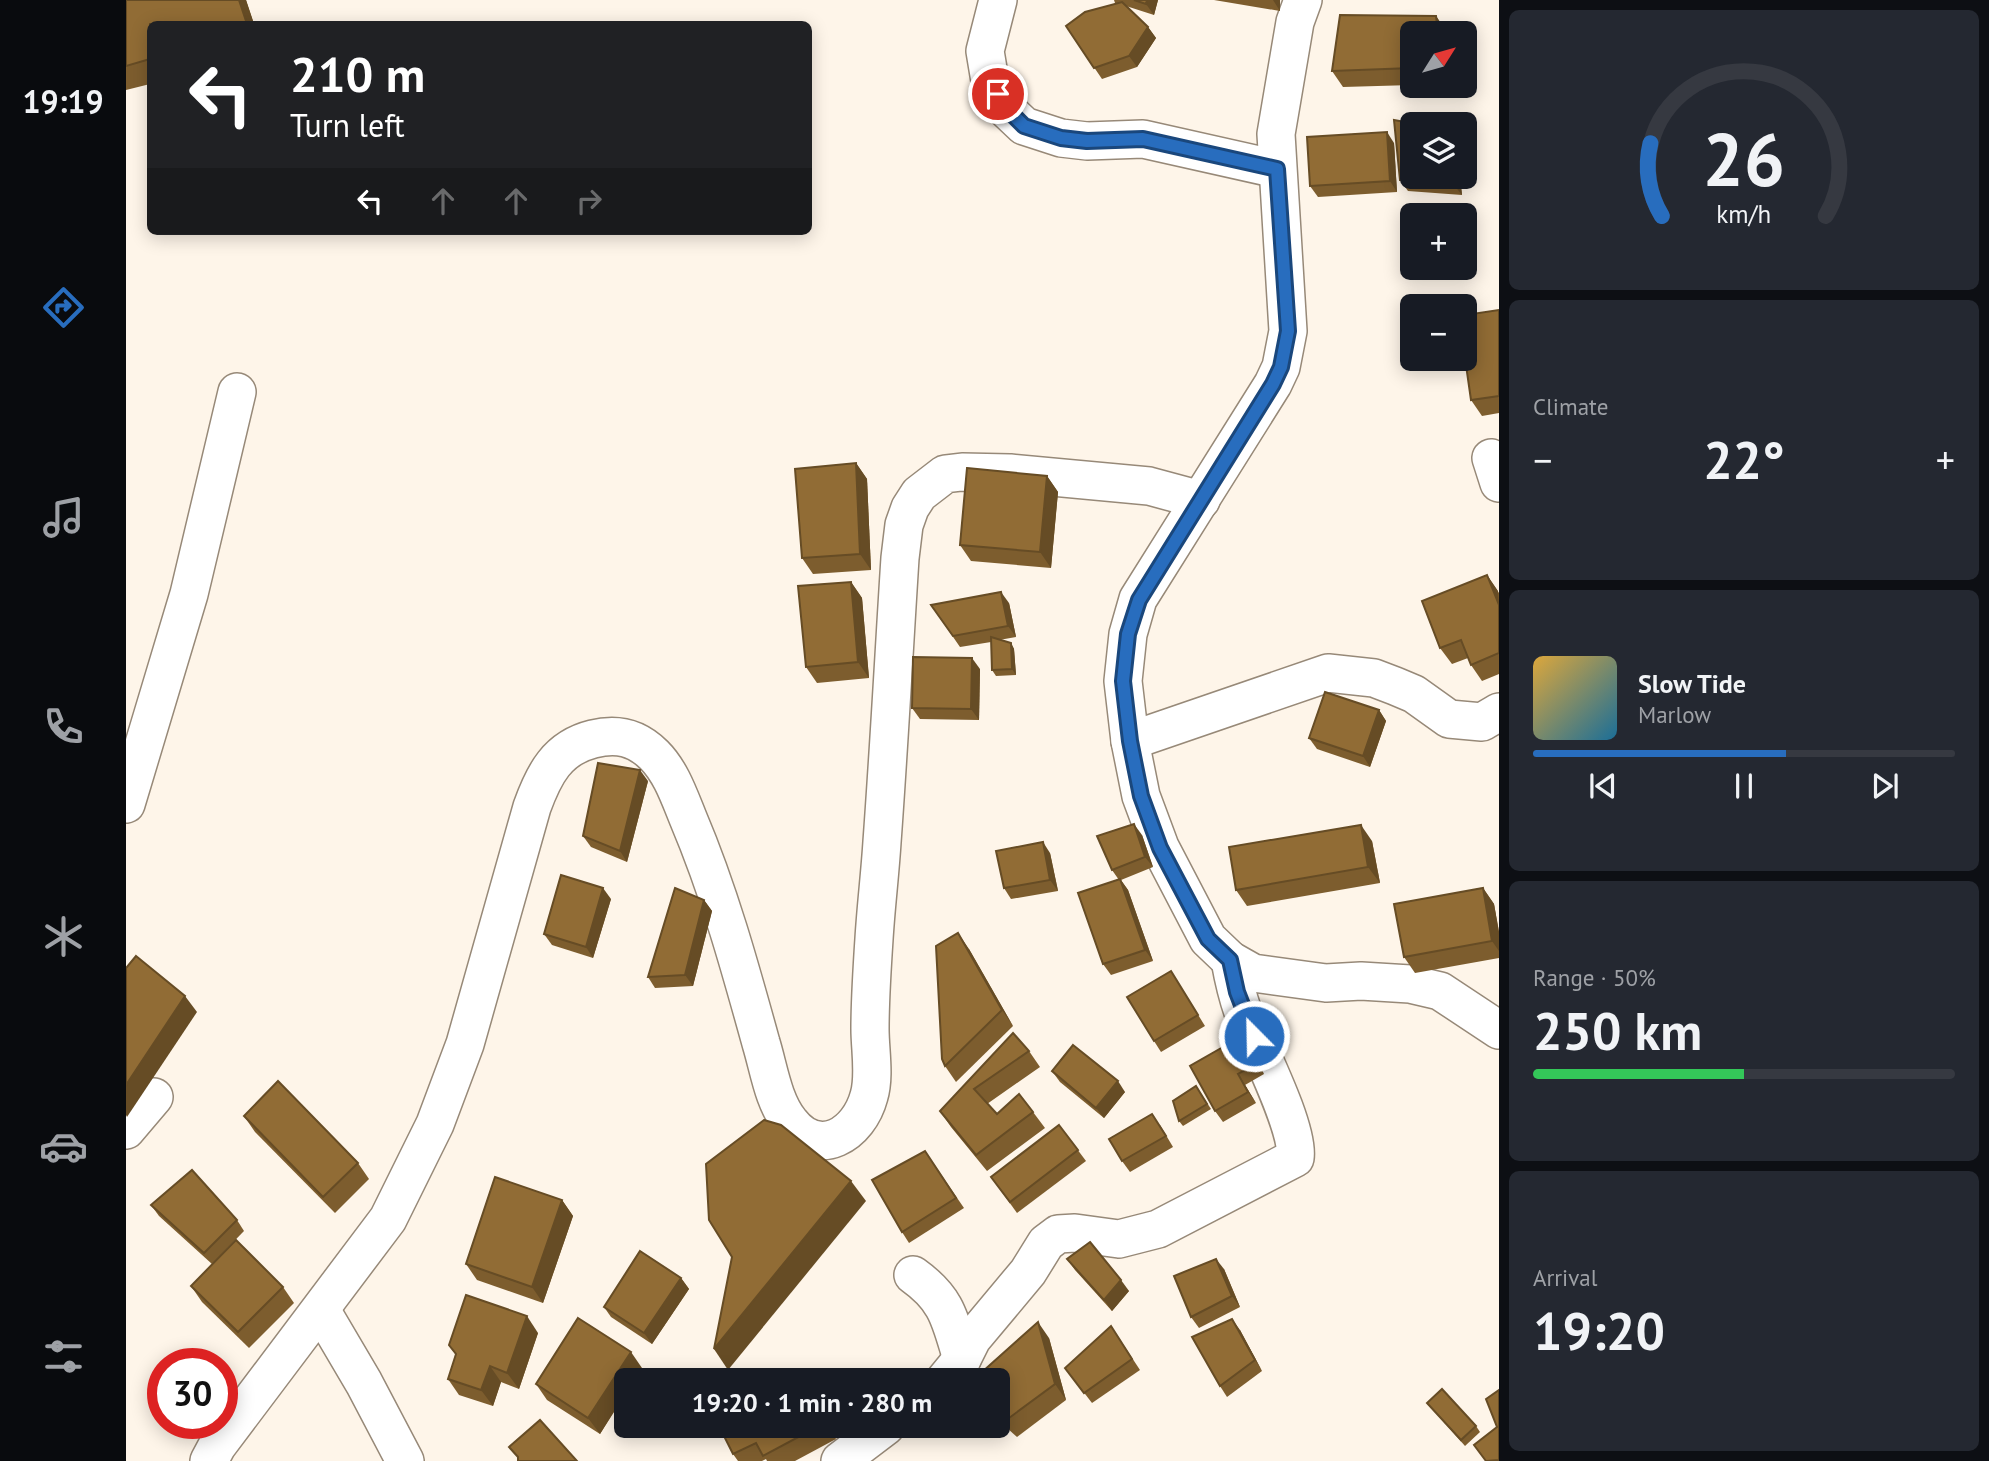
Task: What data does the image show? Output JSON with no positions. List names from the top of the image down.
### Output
{
  "north": "top right",
  "page": {
    "tabs": "19:19",
    "map_buttons": ["+", "−"],
    "turn": ["210 m", "Turn left"],
    "tile": [
      "Climate",
      ["Range · 50%", "250 km"],
      ["Arrival", "19:20"]
    ],
    "heat": ["−", "22°", "+"],
    "song": ["Slow Tide", "Marlow"],
    "limit": "30",
    "trip": "19:20 · 1 min · 280 m",
    "gauge": ["26", "km/h"]
  }
}
